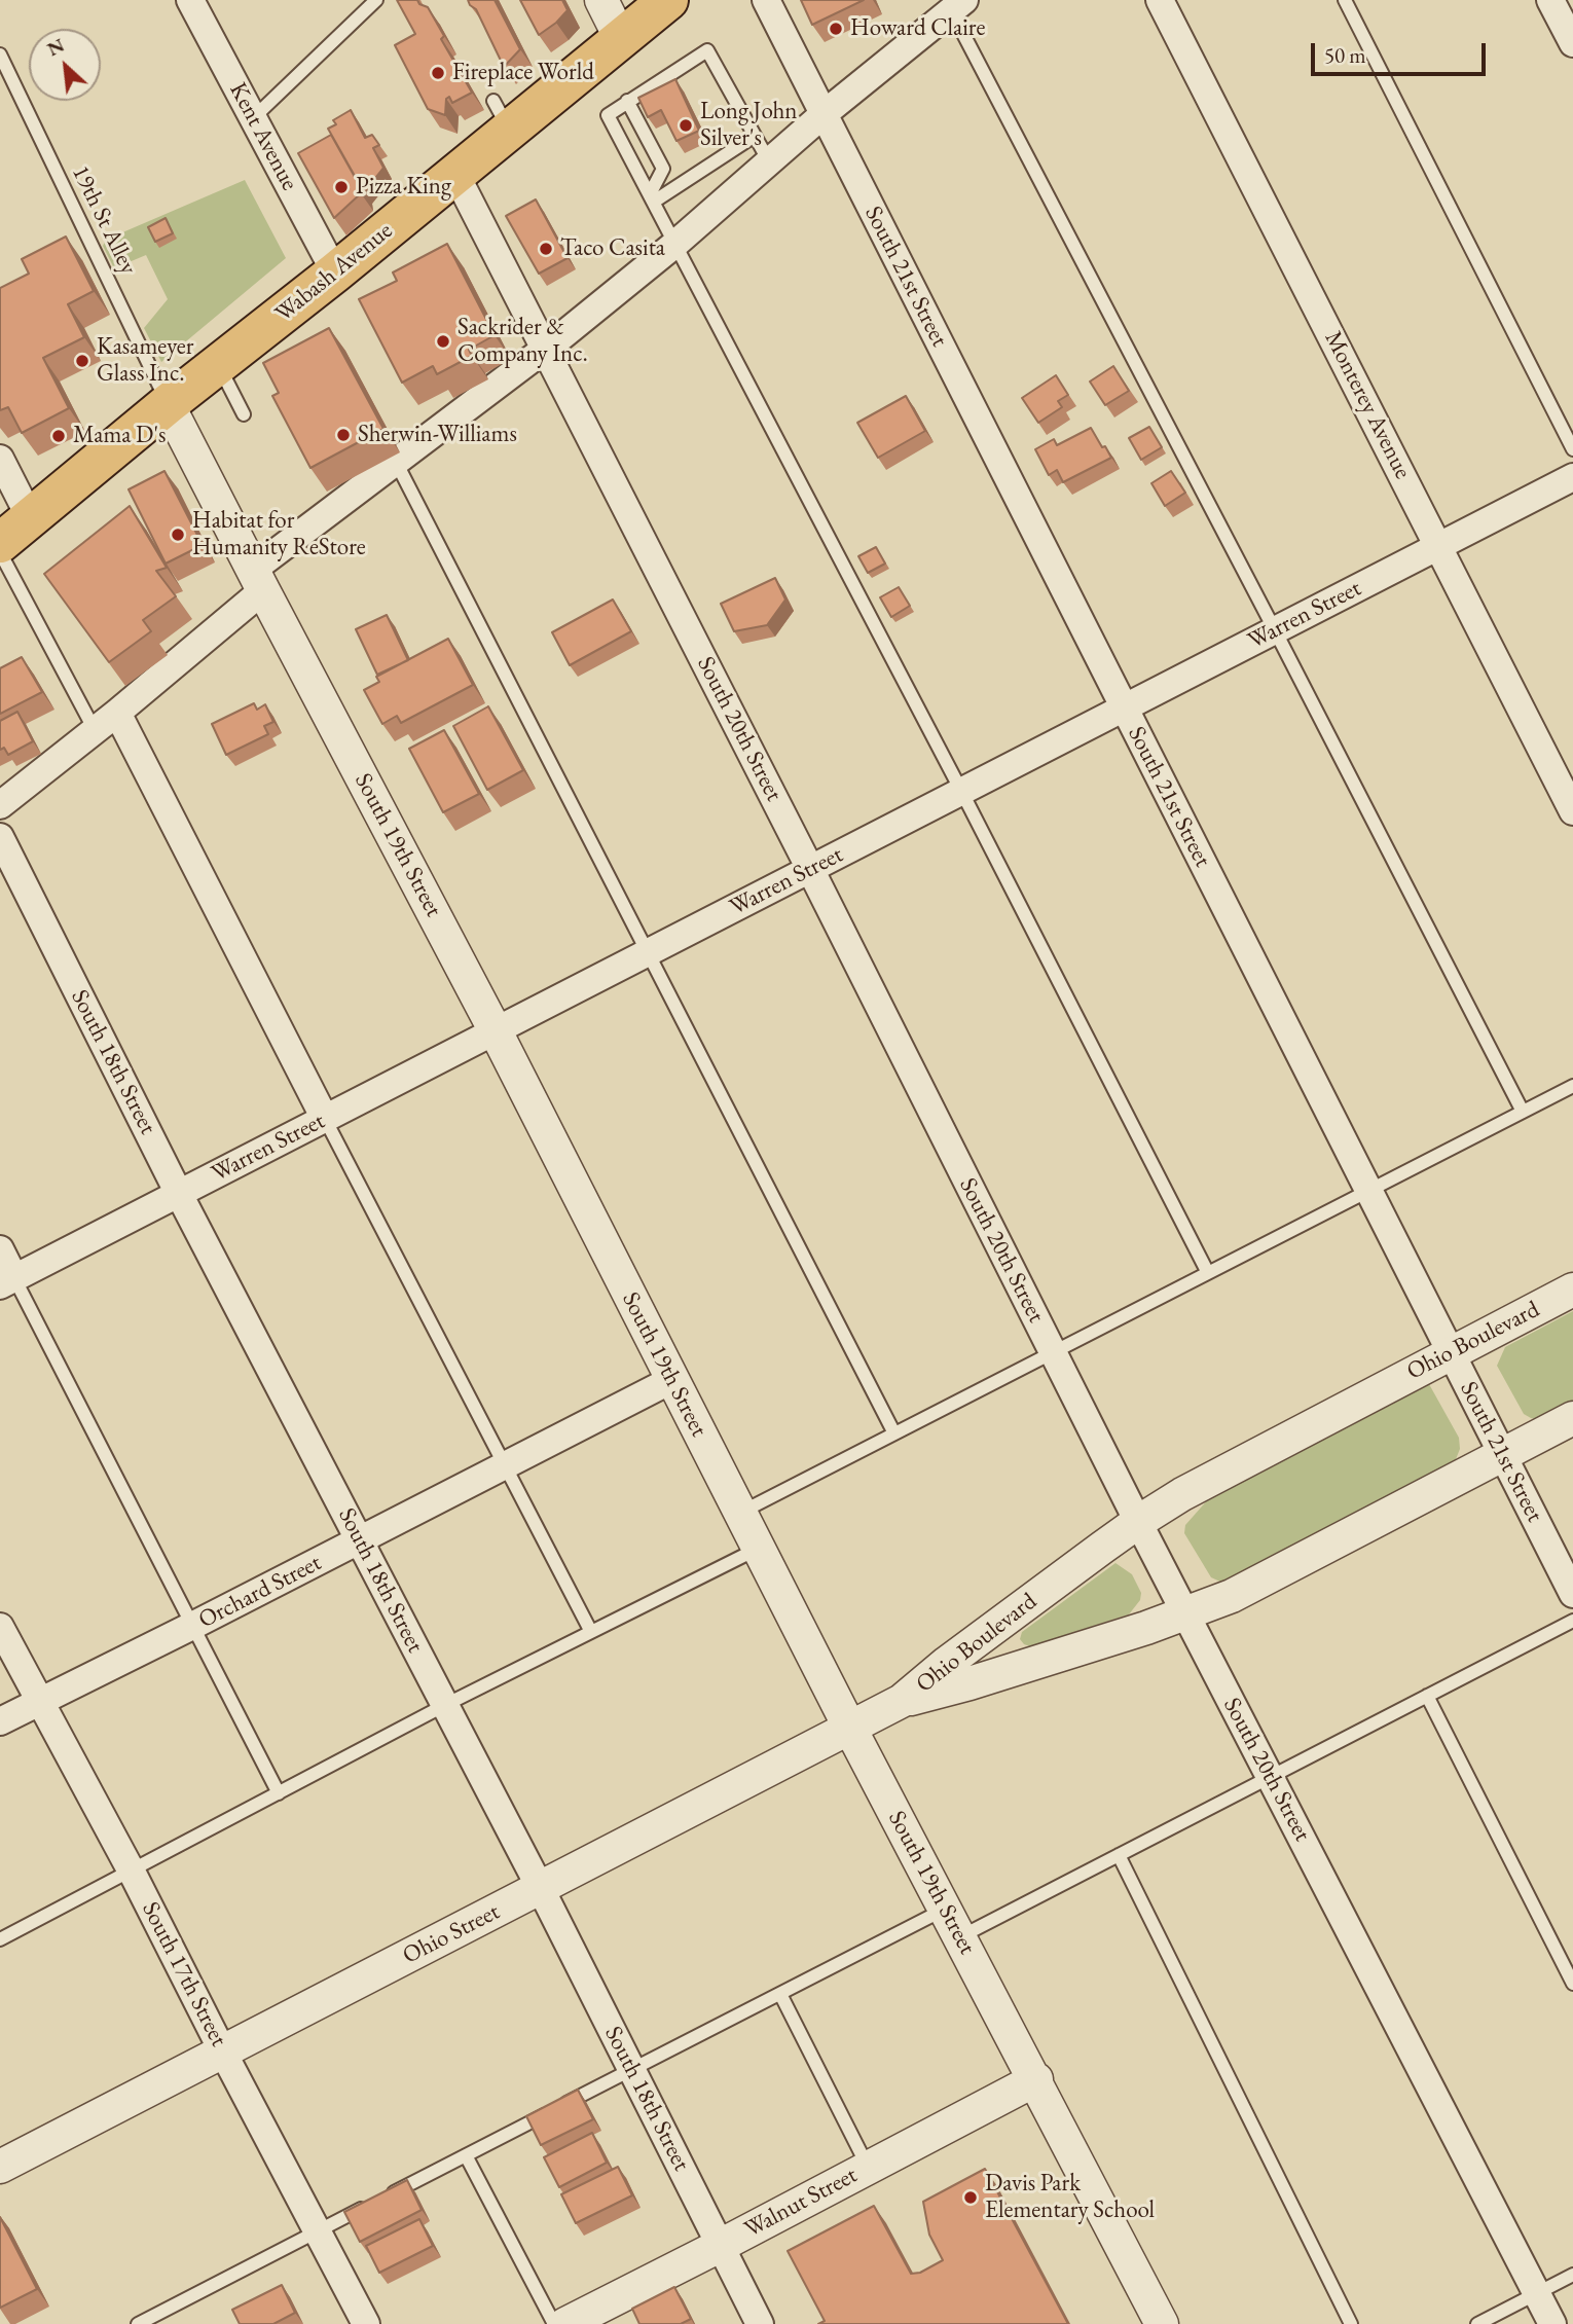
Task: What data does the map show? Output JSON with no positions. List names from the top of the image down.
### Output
{
  "streets": {
    "main road": ["Wabash Avenue"],
    "street": [
      "Kent Avenue",
      "South 21st Street",
      "Monterey Avenue",
      "Warren Street",
      "South 20th Street",
      "South 19th Street",
      "South 18th Street",
      "Ohio Boulevard",
      "Orchard Street",
      "Ohio Street",
      "South 17th Street",
      "Walnut Street"
    ],
    "lane": ["19th St Alley"]
  },
  "crossings": [
    ["Kent Avenue", "Wabash Avenue"],
    ["19th St Alley", "Wabash Avenue"],
    ["19th St Alley", "South 19th Street"],
    ["Wabash Avenue", "South 20th Street"],
    ["Wabash Avenue", "South 19th Street"],
    ["South 21st Street", "Warren Street"],
    ["South 21st Street", "Ohio Boulevard"],
    ["Monterey Avenue", "Warren Street"],
    ["Warren Street", "South 20th Street"],
    ["Warren Street", "South 19th Street"],
    ["Warren Street", "South 18th Street"],
    ["South 20th Street", "Ohio Boulevard"],
    ["South 19th Street", "Orchard Street"],
    ["South 19th Street", "Ohio Street"],
    ["South 19th Street", "Walnut Street"],
    ["South 18th Street", "Orchard Street"],
    ["South 18th Street", "Ohio Street"],
    ["South 18th Street", "Walnut Street"],
    ["Ohio Boulevard", "Ohio Street"],
    ["Orchard Street", "South 17th Street"],
    ["Ohio Street", "South 17th Street"]
  ],
  "places": [
    "Howard Claire",
    "Fireplace World",
    "Long John Silver's",
    "Pizza King",
    "Taco Casita",
    "Sackrider & Company Inc.",
    "Kasameyer Glass Inc.",
    "Sherwin-Williams",
    "Mama D's",
    "Habitat for Humanity ReStore",
    "Davis Park Elementary School"
  ],
  "scale_bar": "50 m",
  "north": "top left"
}
